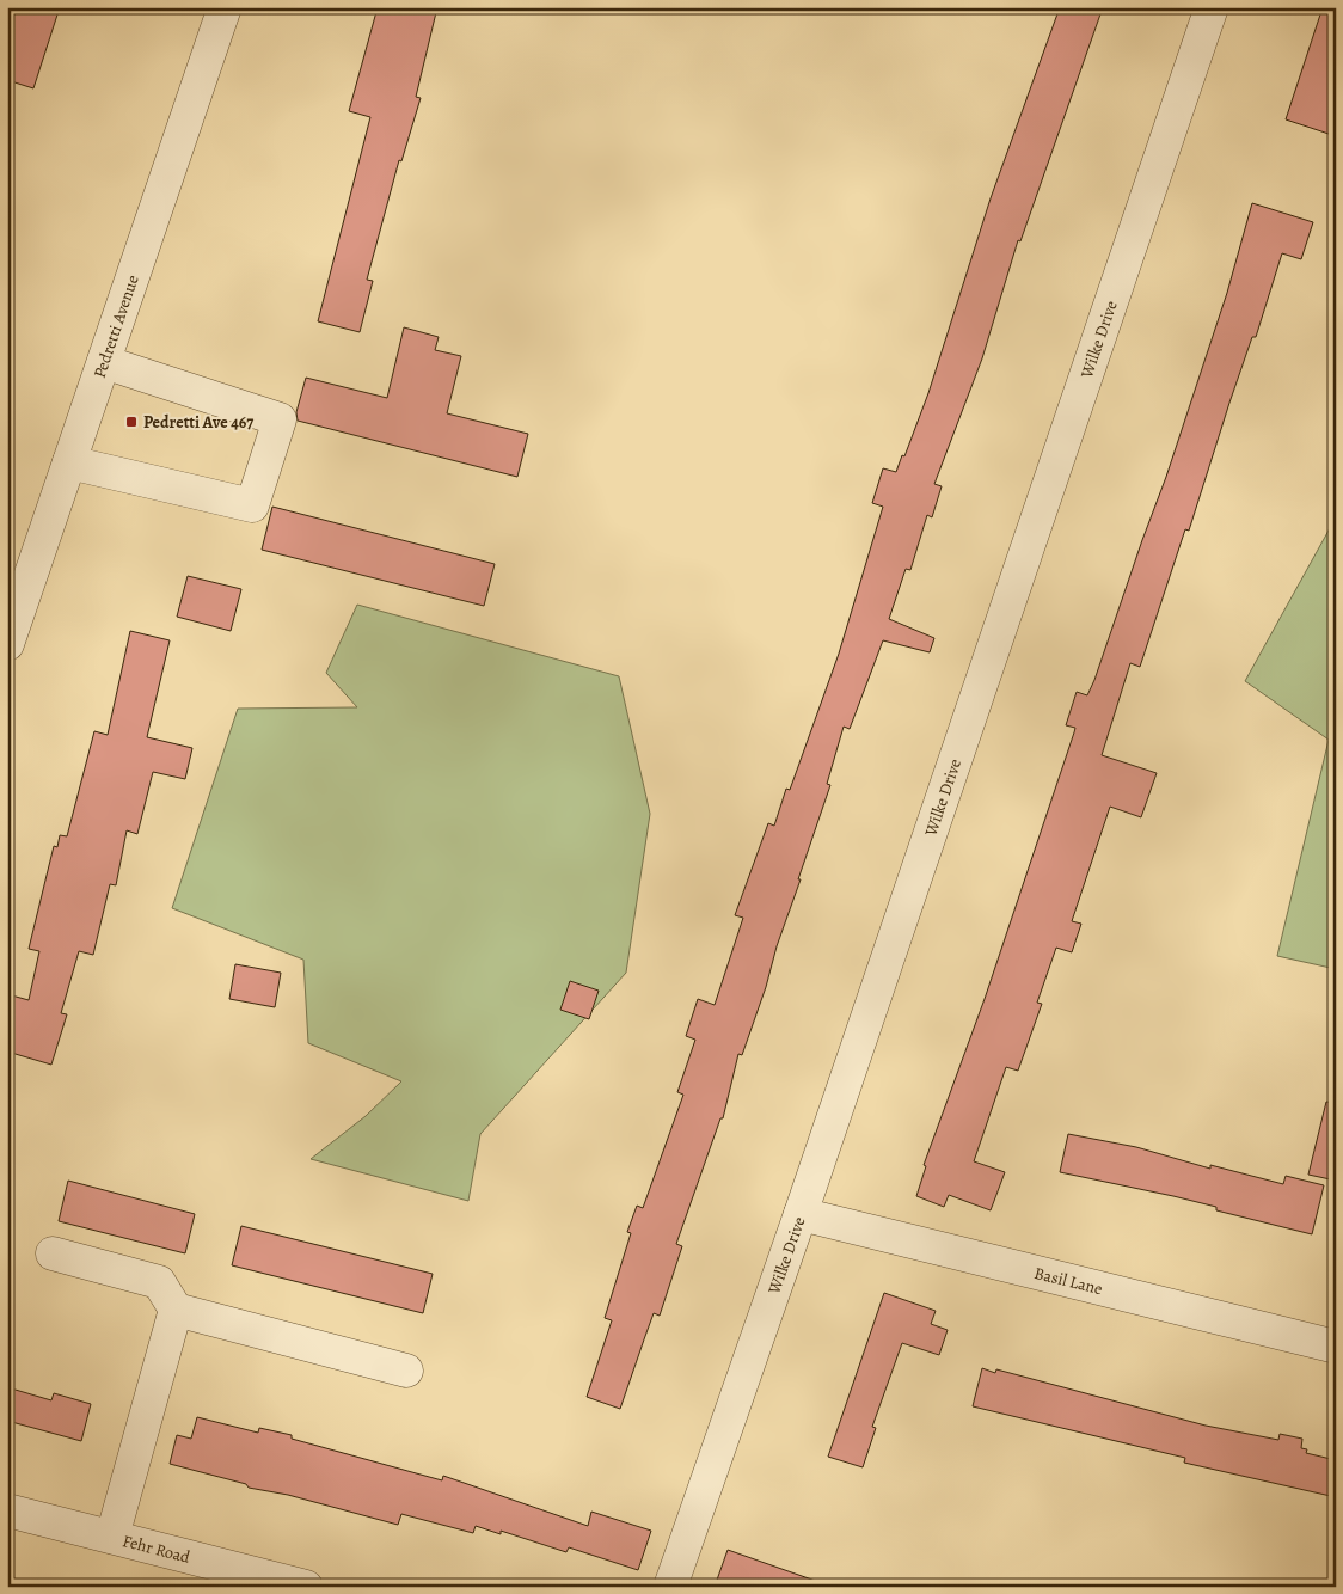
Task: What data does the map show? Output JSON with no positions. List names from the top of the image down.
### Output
{
  "streets": {
    "street": [
      "Pedretti Avenue",
      "Wilke Drive",
      "Basil Lane",
      "Fehr Road"
    ]
  },
  "crossings": [
    ["Wilke Drive", "Basil Lane"]
  ],
  "places": {
    "transit": ["Pedretti Ave 467"]
  }
}
